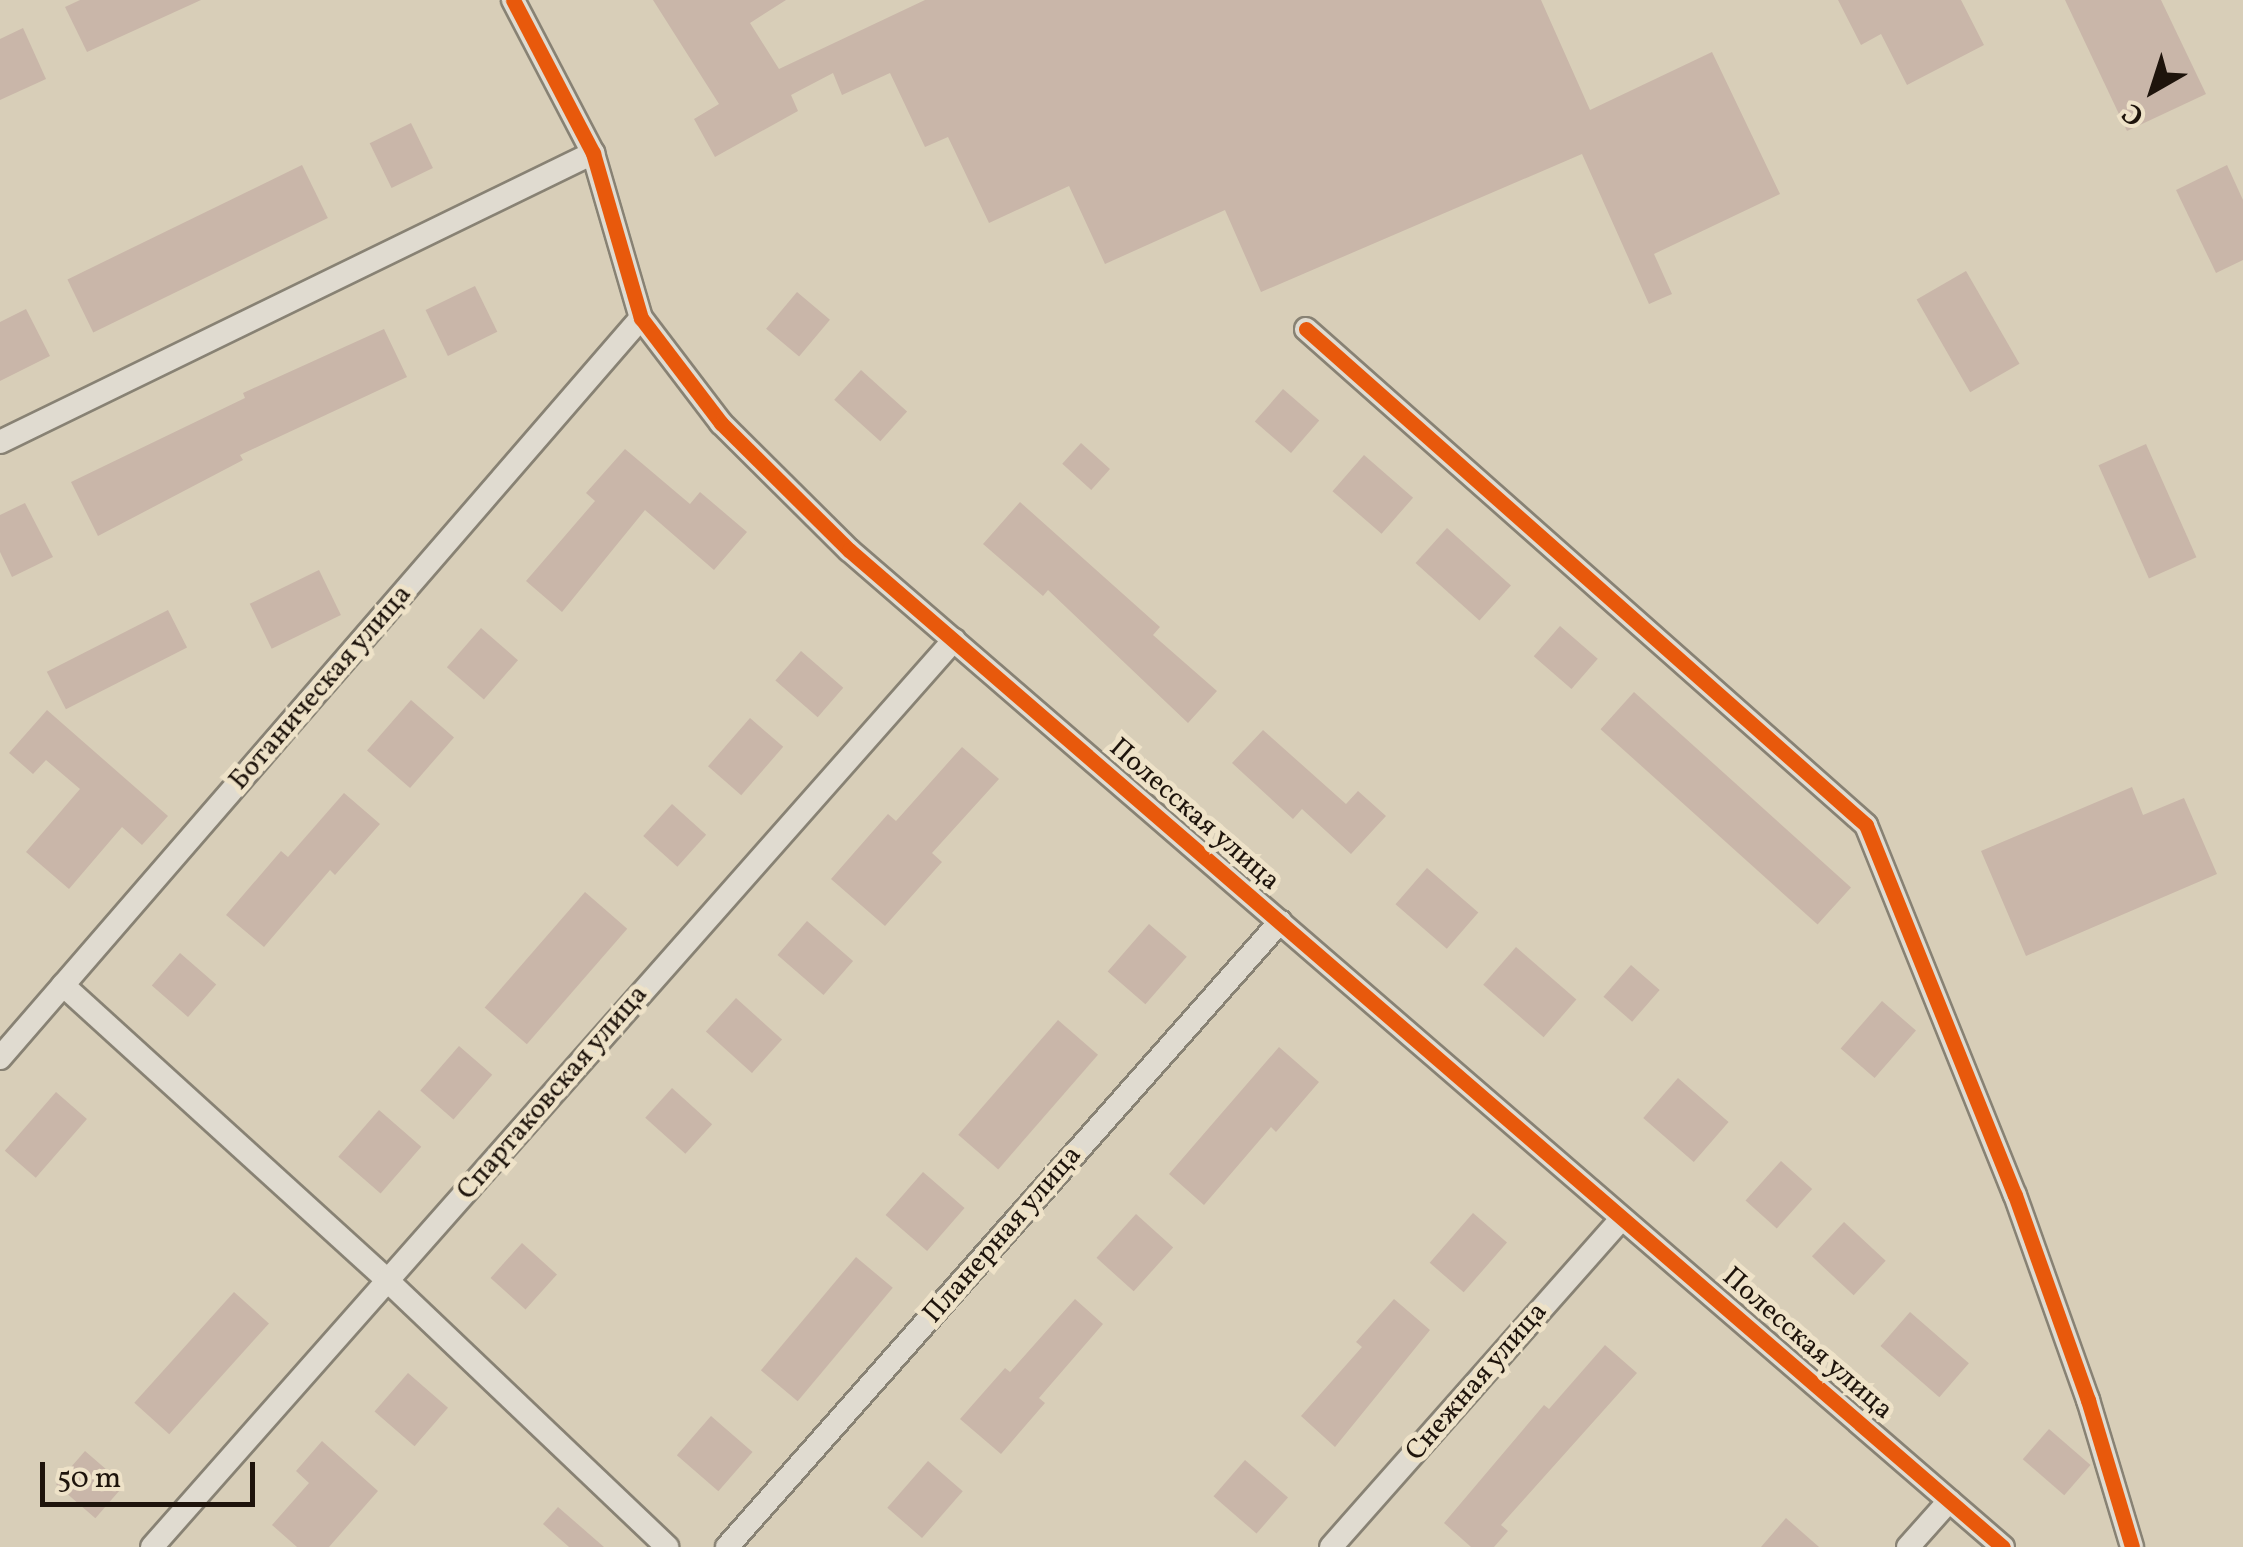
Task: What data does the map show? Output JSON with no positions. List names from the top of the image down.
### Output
{
  "streets": {
    "street": [
      "Ботаническая улица",
      "Полесская улица",
      "Спартаковская улица",
      "Планерная улица",
      "Снежная улица"
    ]
  },
  "crossings": [
    ["Ботаническая улица", "Полесская улица"],
    ["Полесская улица", "Спартаковская улица"],
    ["Полесская улица", "Планерная улица"],
    ["Полесская улица", "Снежная улица"]
  ],
  "scale_bar": "50 m",
  "north": "bottom left"
}
